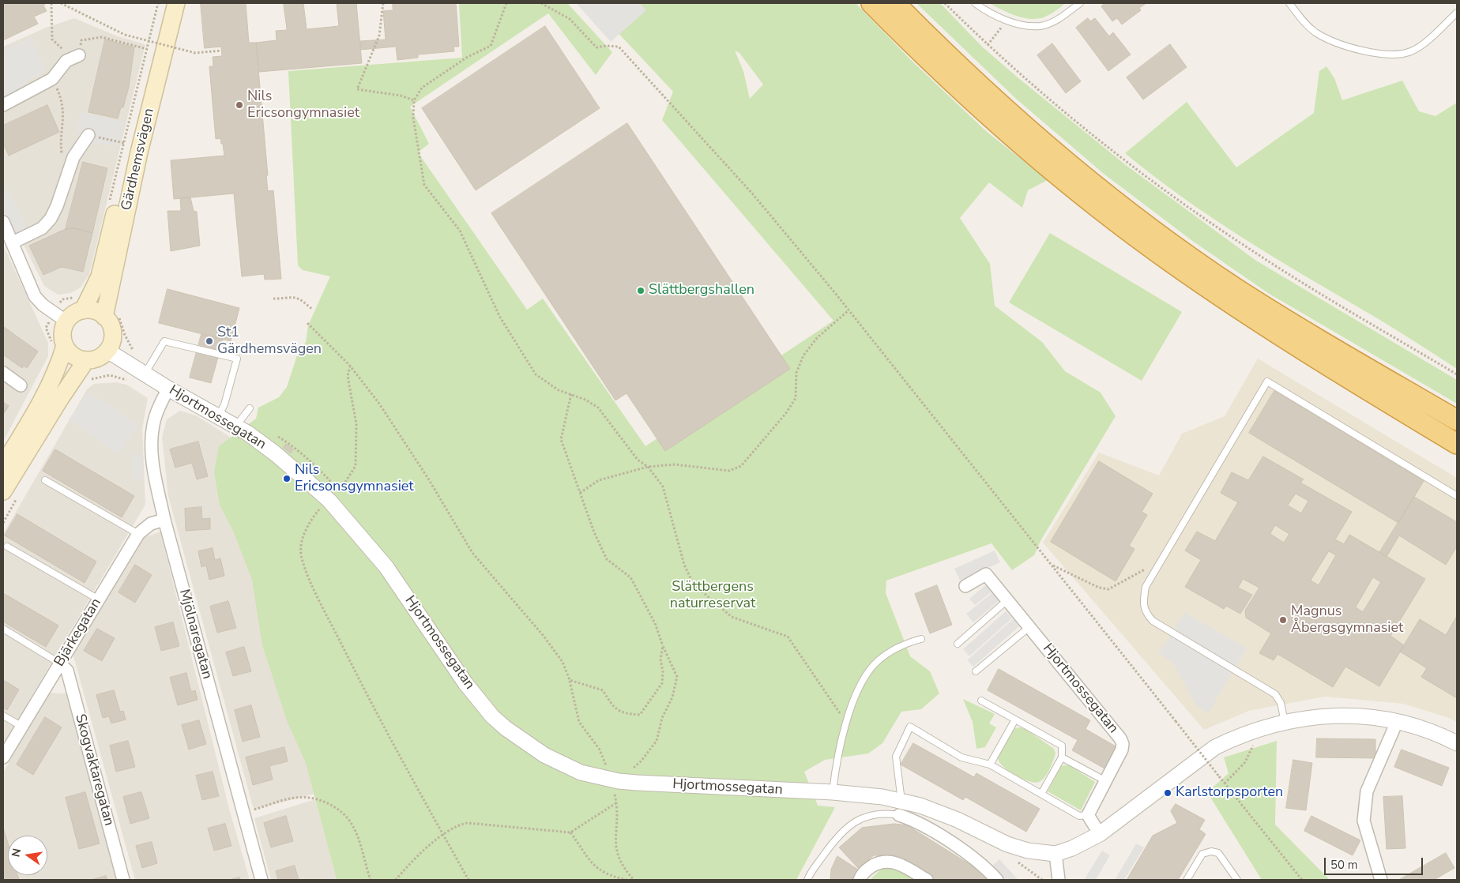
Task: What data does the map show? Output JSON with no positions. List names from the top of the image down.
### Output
{
  "streets": {
    "main road": ["Gärdhemsvägen"],
    "street": [
      "Hjortmossegatan",
      "Bjärkegatan",
      "Mjölnaregatan",
      "Skogvaktaregatan"
    ]
  },
  "crossings": [
    ["Gärdhemsvägen", "Hjortmossegatan"],
    ["Hjortmossegatan", "Mjölnaregatan"],
    ["Bjärkegatan", "Mjölnaregatan"],
    ["Bjärkegatan", "Skogvaktaregatan"]
  ],
  "parks": ["Slättbergens naturreservat"],
  "places": [
    "Nils Ericsongymnasiet",
    "Slättbergshallen",
    "St1 Gärdhemsvägen",
    "Nils Ericsonsgymnasiet",
    "Magnus Åbergsgymnasiet",
    "Karlstorpsporten"
  ],
  "scale_bar": "50 m",
  "north": "left"
}
